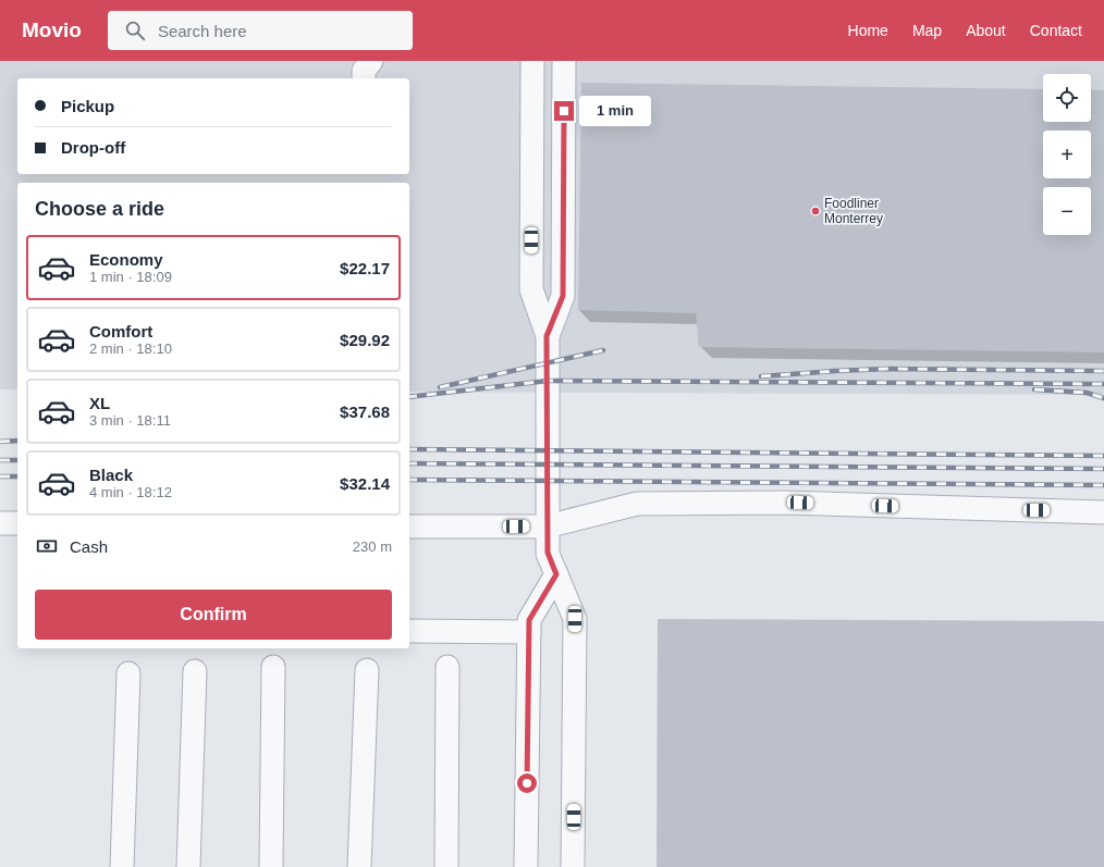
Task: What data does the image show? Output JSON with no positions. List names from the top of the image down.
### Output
{
  "places": ["Foodliner Monterrey"],
  "page": {
    "header": "Movio",
    "search": "Search here",
    "nav": [
      "Home",
      "Map",
      "About",
      "Contact"
    ],
    "map_buttons": ["+", "−"],
    "banner": ["Pickup", "Drop-off"],
    "bubble": "1 min",
    "heading": "Choose a ride",
    "list": [
      {
        "name": "Economy",
        "note": "1 min · 18:09",
        "value": "$22.17"
      },
      {
        "name": "Comfort",
        "note": "2 min · 18:10",
        "value": "$29.92"
      },
      {
        "name": "XL",
        "note": "3 min · 18:11",
        "value": "$37.68"
      },
      {
        "name": "Black",
        "note": "4 min · 18:12",
        "value": "$32.14"
      }
    ],
    "pay": ["Cash", "230 m"],
    "buttons": "Confirm"
  }
}
